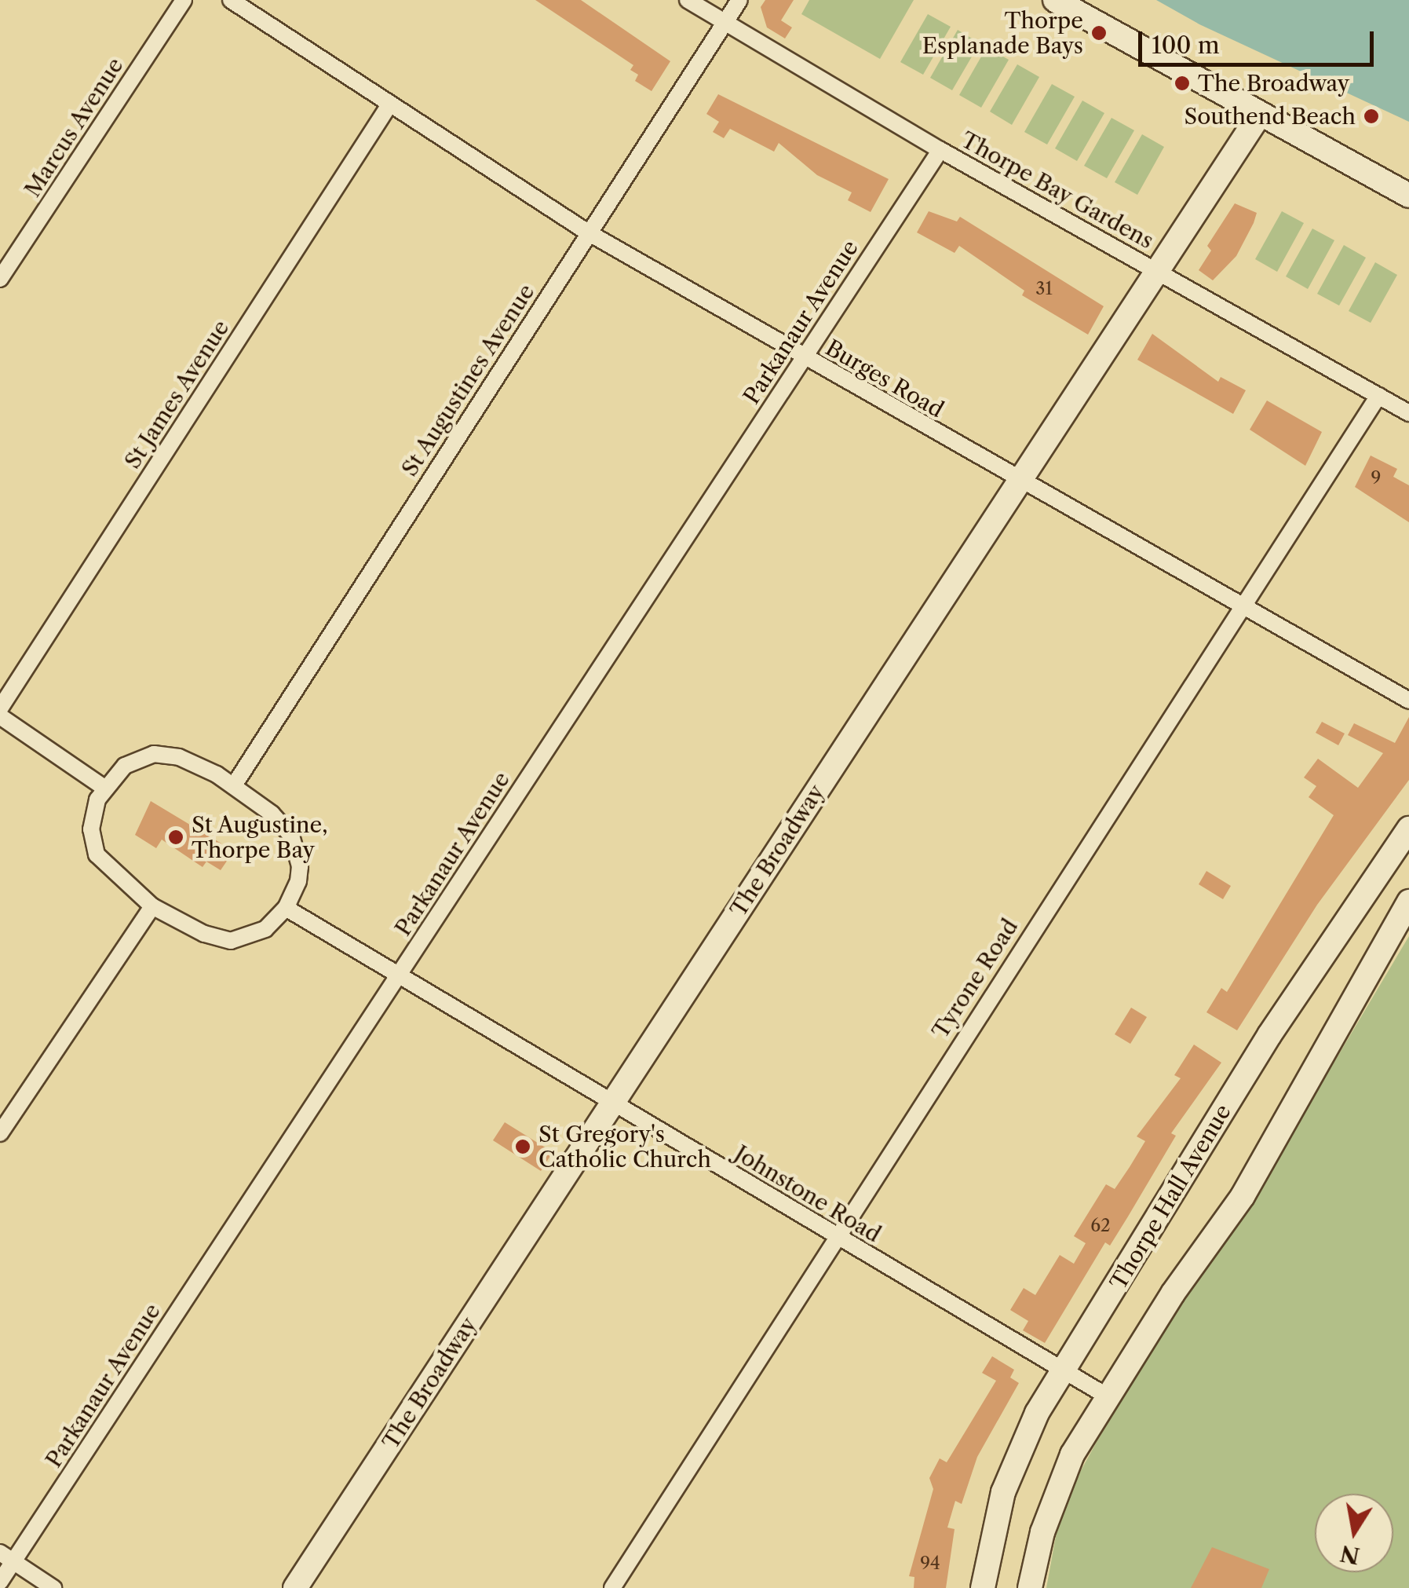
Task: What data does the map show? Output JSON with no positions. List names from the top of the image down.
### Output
{
  "streets": {
    "street": [
      "Marcus Avenue",
      "Thorpe Bay Gardens",
      "Parkanaur Avenue",
      "Burges Road",
      "St Augustines Avenue",
      "St James Avenue",
      "The Broadway",
      "Tyrone Road",
      "Johnstone Road",
      "Thorpe Hall Avenue"
    ]
  },
  "crossings": [
    ["Thorpe Bay Gardens", "Parkanaur Avenue"],
    ["Thorpe Bay Gardens", "St Augustines Avenue"],
    ["Thorpe Bay Gardens", "The Broadway"],
    ["Thorpe Bay Gardens", "Tyrone Road"],
    ["Parkanaur Avenue", "Burges Road"],
    ["Parkanaur Avenue", "Johnstone Road"],
    ["Burges Road", "St Augustines Avenue"],
    ["Burges Road", "St James Avenue"],
    ["Burges Road", "The Broadway"],
    ["Burges Road", "Tyrone Road"],
    ["St Augustines Avenue", "Johnstone Road"],
    ["The Broadway", "Johnstone Road"],
    ["Tyrone Road", "Johnstone Road"],
    ["Johnstone Road", "Thorpe Hall Avenue"]
  ],
  "places": [
    "Thorpe Esplanade Bays",
    "The Broadway",
    "Southend Beach",
    "St Augustine, Thorpe Bay",
    "St Gregory's Catholic Church"
  ],
  "house_numbers": [
    "31",
    "9",
    "62",
    "94"
  ],
  "scale_bar": "100 m",
  "north": "bottom"
}
